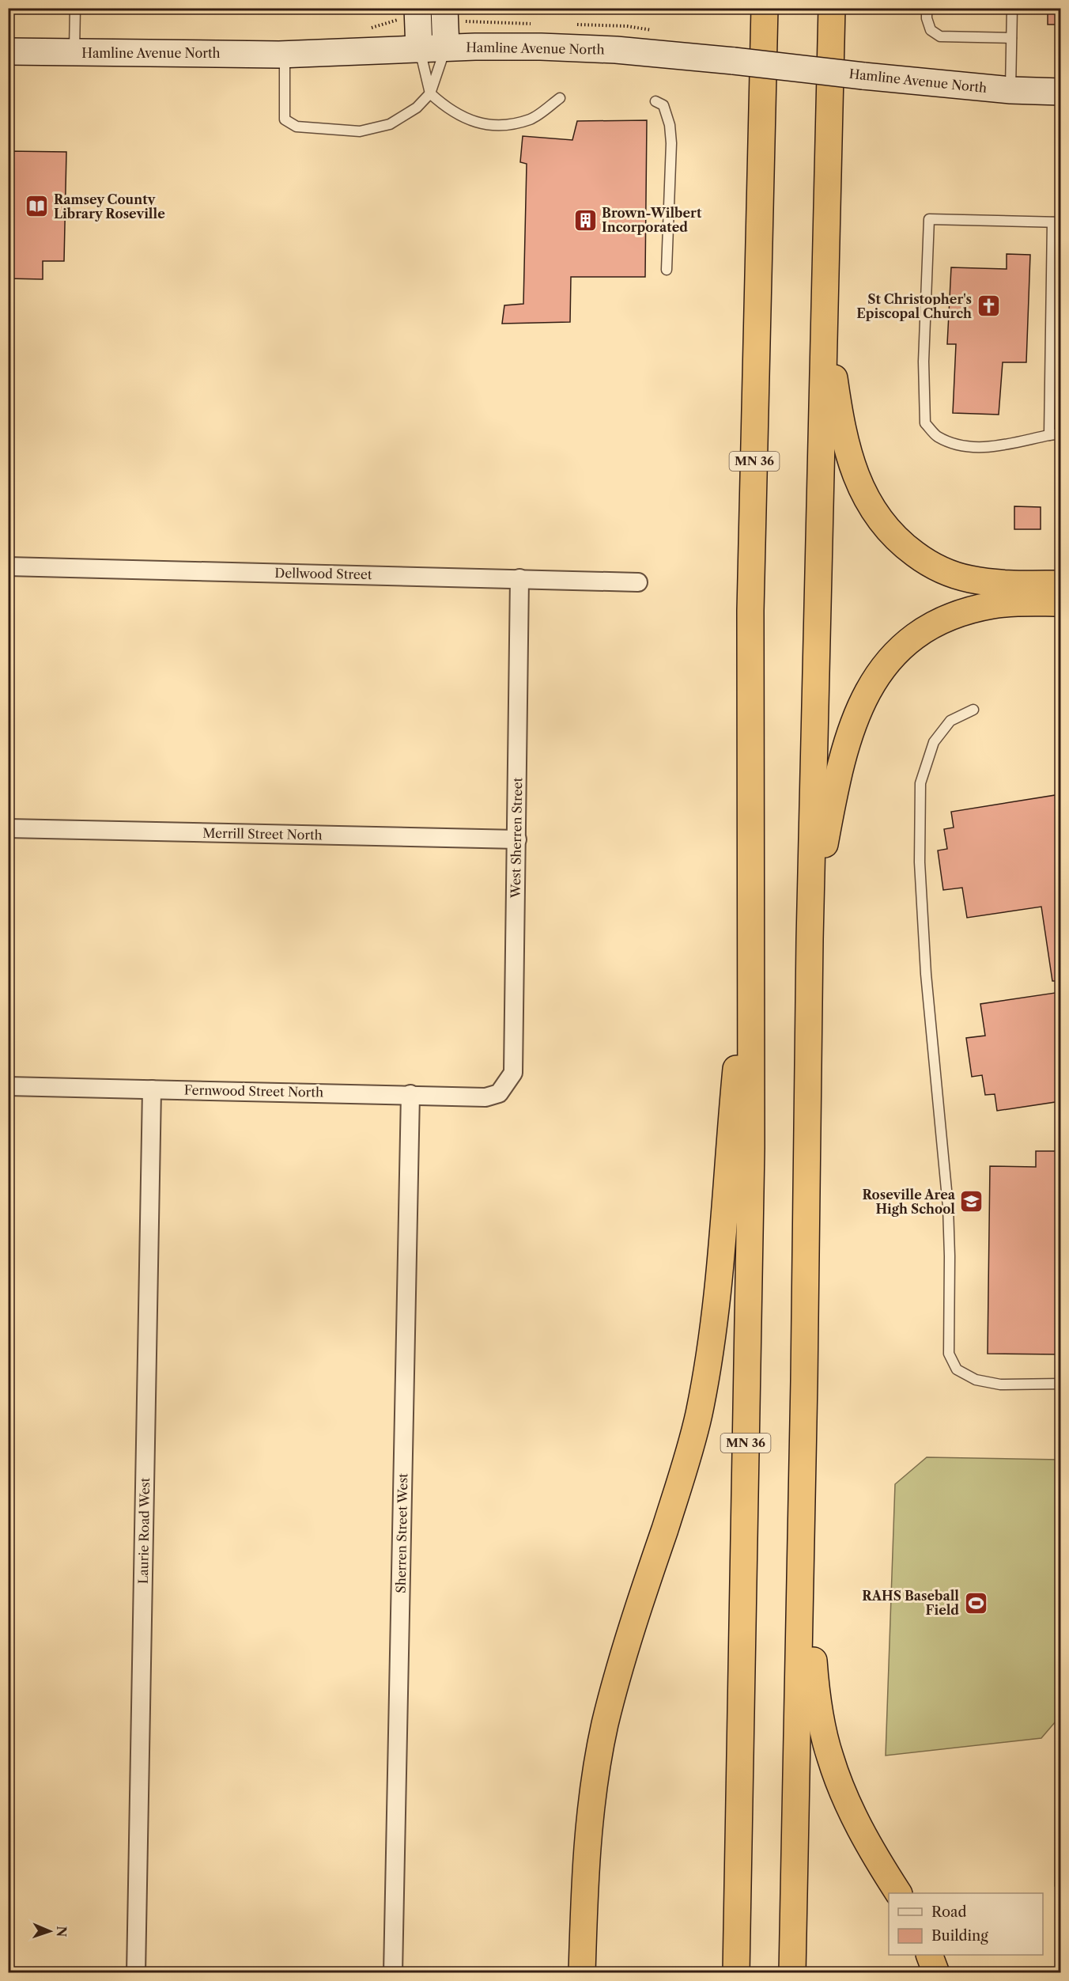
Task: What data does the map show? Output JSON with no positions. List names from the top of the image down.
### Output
{
  "streets": {
    "highway": ["MN 36"],
    "street": [
      "Hamline Avenue North",
      "Dellwood Street",
      "Merrill Street North",
      "West Sherren Street",
      "Fernwood Street North",
      "Laurie Road West",
      "Sherren Street West"
    ]
  },
  "crossings": [
    ["Dellwood Street", "West Sherren Street"],
    ["Merrill Street North", "West Sherren Street"],
    ["West Sherren Street", "Fernwood Street North"],
    ["Fernwood Street North", "Laurie Road West"],
    ["Fernwood Street North", "Sherren Street West"]
  ],
  "places": {
    "library": ["Ramsey County Library Roseville"],
    "building": ["Brown-Wilbert Incorporated"],
    "church": ["St Christopher's Episcopal Church"],
    "school or university": ["Roseville Area High School"],
    "sports": ["RAHS Baseball Field"]
  },
  "legend": ["Road", "Building"],
  "north": "right"
}
